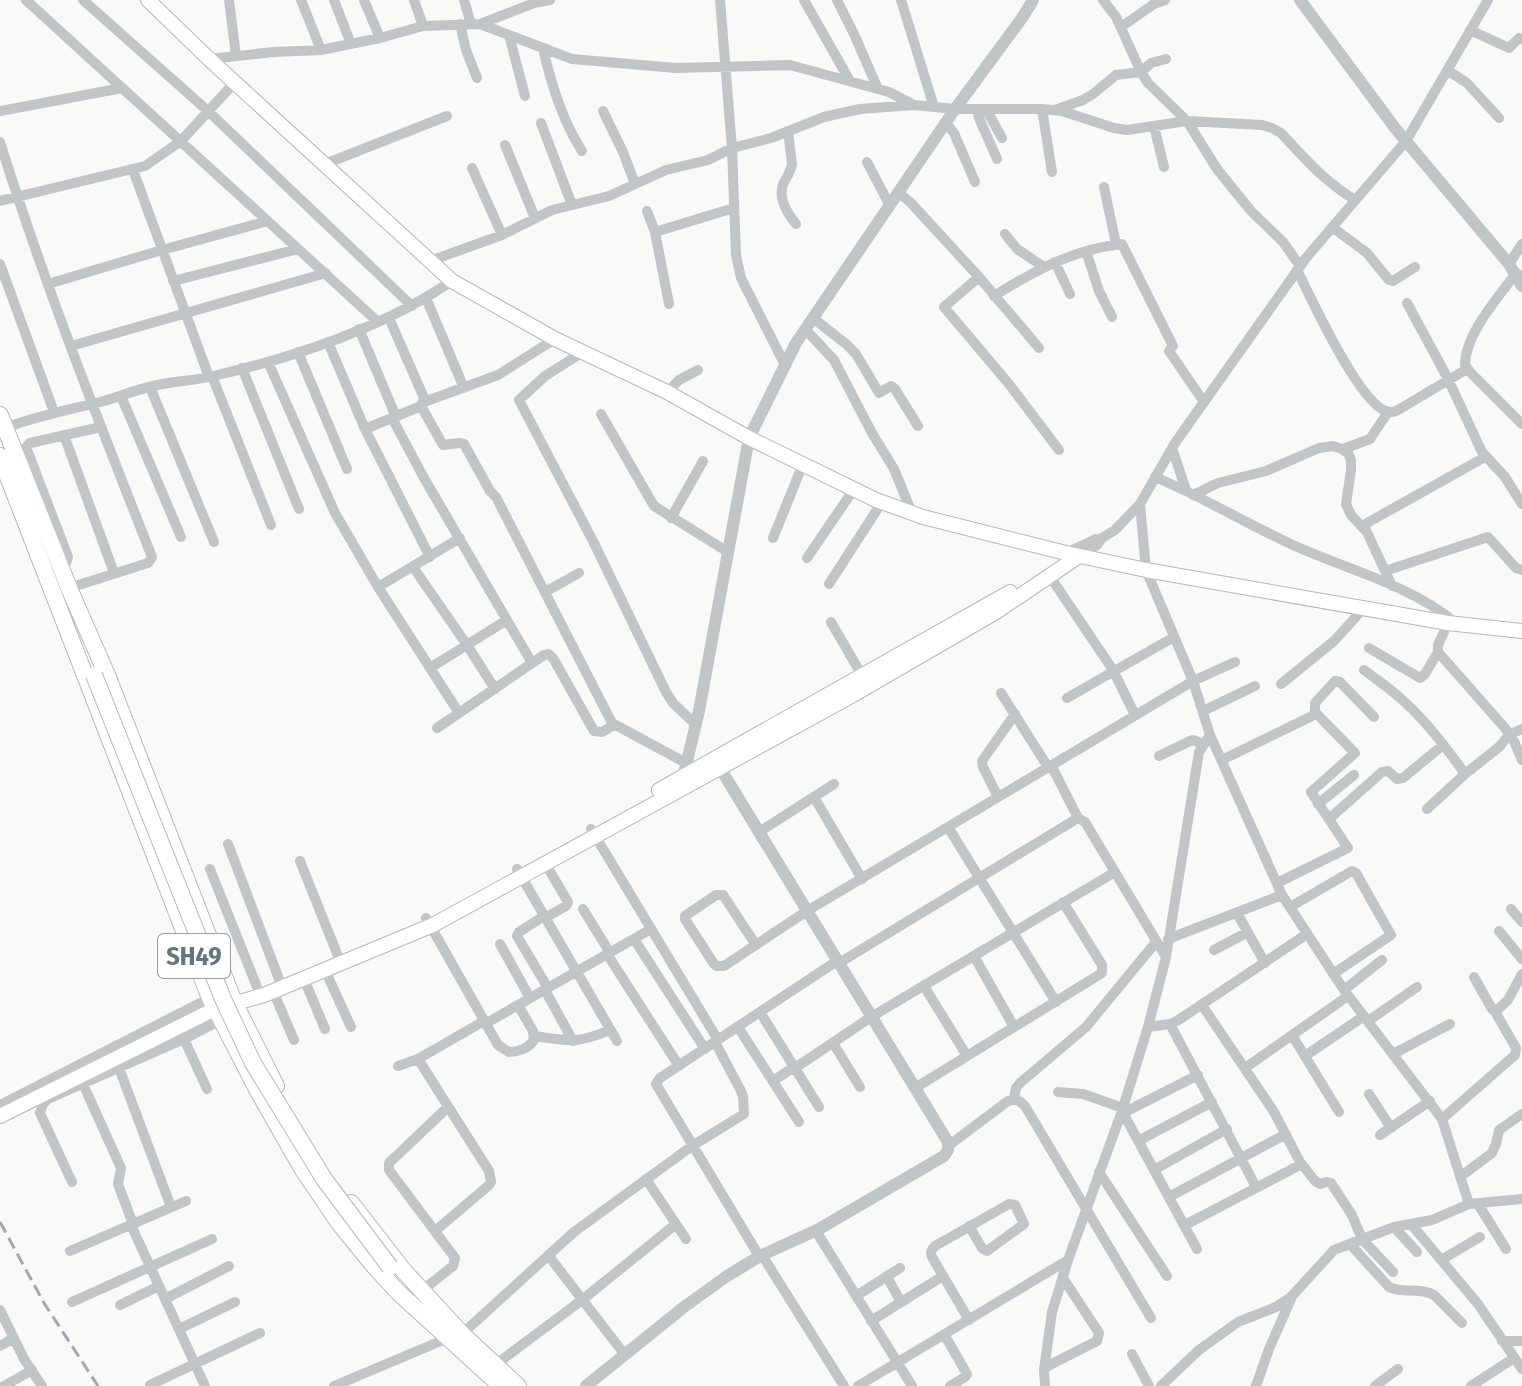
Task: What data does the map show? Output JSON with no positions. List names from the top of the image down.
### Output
{
  "streets": {
    "main road": ["SH49"]
  }
}
